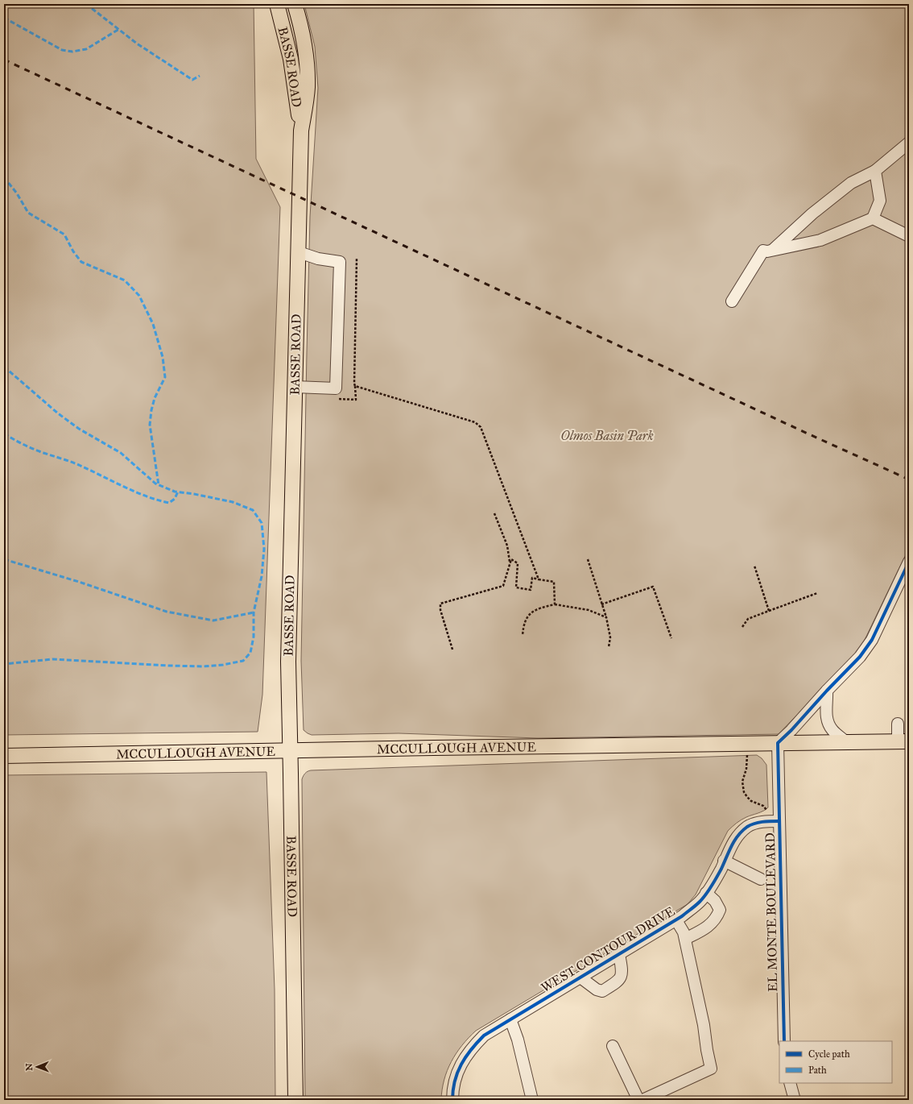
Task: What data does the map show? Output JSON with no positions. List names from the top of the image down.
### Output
{
  "streets": {
    "main road": ["BASSE ROAD", "MCCULLOUGH AVENUE"],
    "street": ["EL MONTE BOULEVARD", "WEST CONTOUR DRIVE"]
  },
  "crossings": [
    ["BASSE ROAD", "MCCULLOUGH AVENUE"],
    ["MCCULLOUGH AVENUE", "EL MONTE BOULEVARD"],
    ["EL MONTE BOULEVARD", "WEST CONTOUR DRIVE"]
  ],
  "parks": ["Olmos Basin Park"],
  "legend": ["Cycle path", "Path"],
  "north": "left"
}
